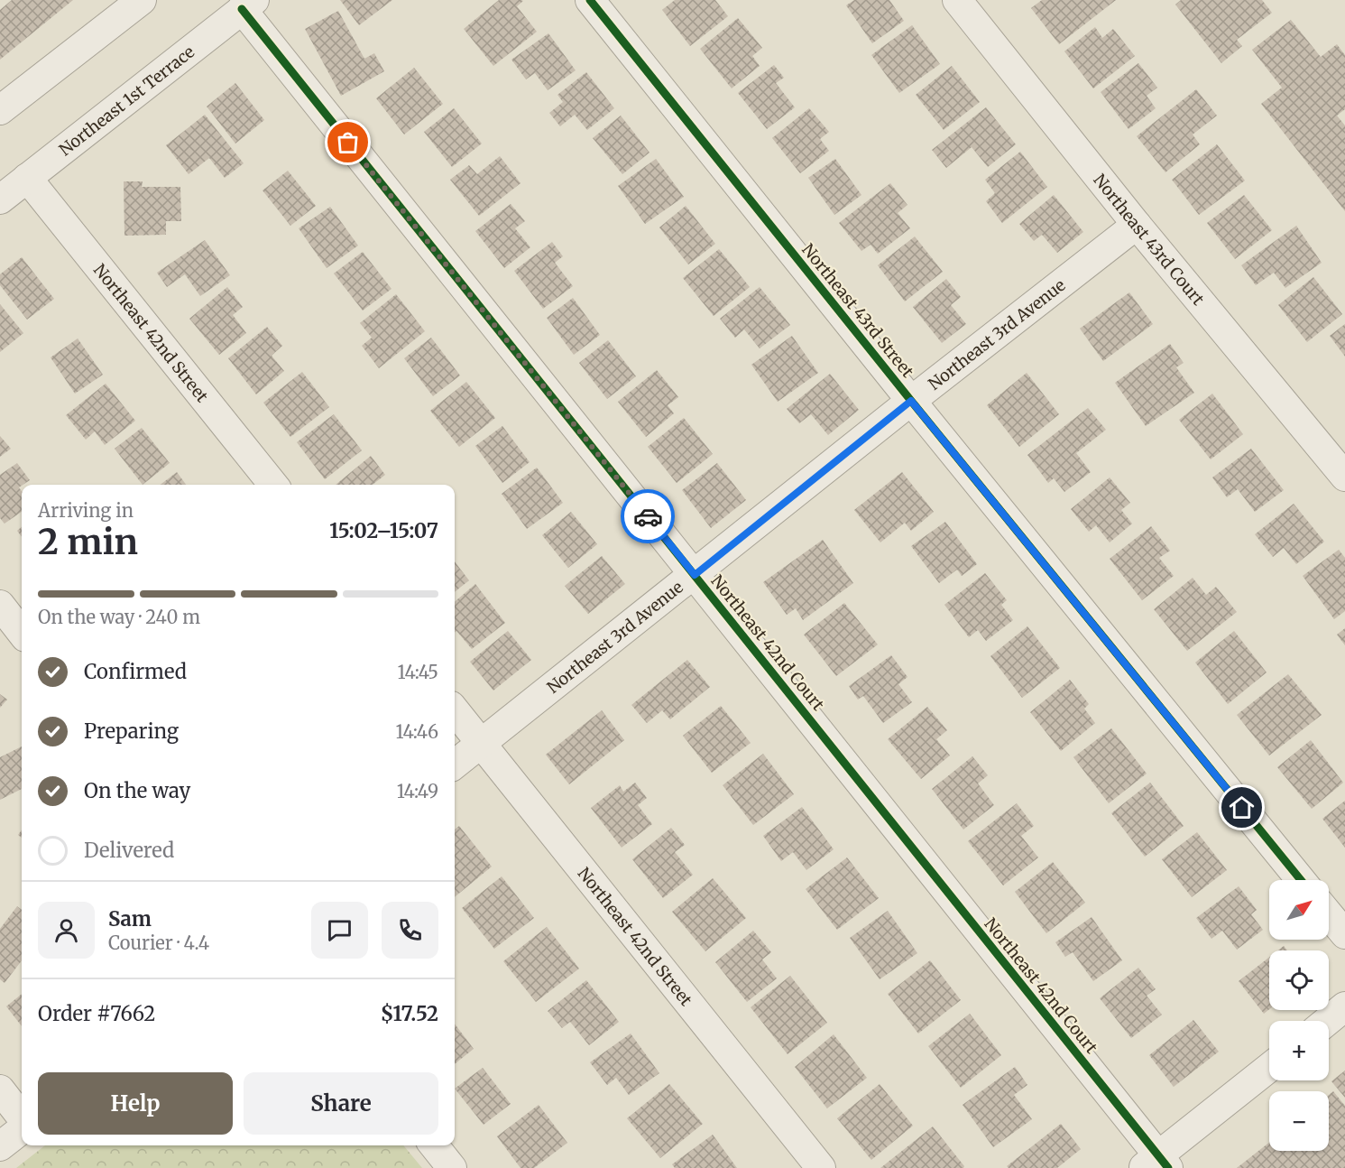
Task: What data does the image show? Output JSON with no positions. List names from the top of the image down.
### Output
{
  "streets": {
    "street": [
      "Northeast 1st Terrace",
      "Northeast 43rd Court",
      "Northeast 43rd Street",
      "Northeast 42nd Street",
      "Northeast 3rd Avenue",
      "Northeast 42nd Court"
    ]
  },
  "crossings": [
    ["Northeast 1st Terrace", "Northeast 42nd Street"],
    ["Northeast 1st Terrace", "Northeast 42nd Court"],
    ["Northeast 43rd Court", "Northeast 3rd Avenue"],
    ["Northeast 43rd Street", "Northeast 3rd Avenue"],
    ["Northeast 42nd Street", "Northeast 3rd Avenue"],
    ["Northeast 3rd Avenue", "Northeast 42nd Court"]
  ],
  "north": "top right",
  "page": {
    "heading": ["2 min", "Arriving in", "15:02–15:07"],
    "panel": [
      "Sam",
      "Courier · 4.4",
      "Order #7662",
      "$17.52"
    ],
    "bar": "On the way · 240 m",
    "list": [
      ["Confirmed", "14:45"],
      ["Preparing", "14:46"],
      ["On the way", "14:49"],
      "Delivered"
    ],
    "map_buttons": ["+", "−"],
    "buttons": ["Help", "Share"]
  }
}
